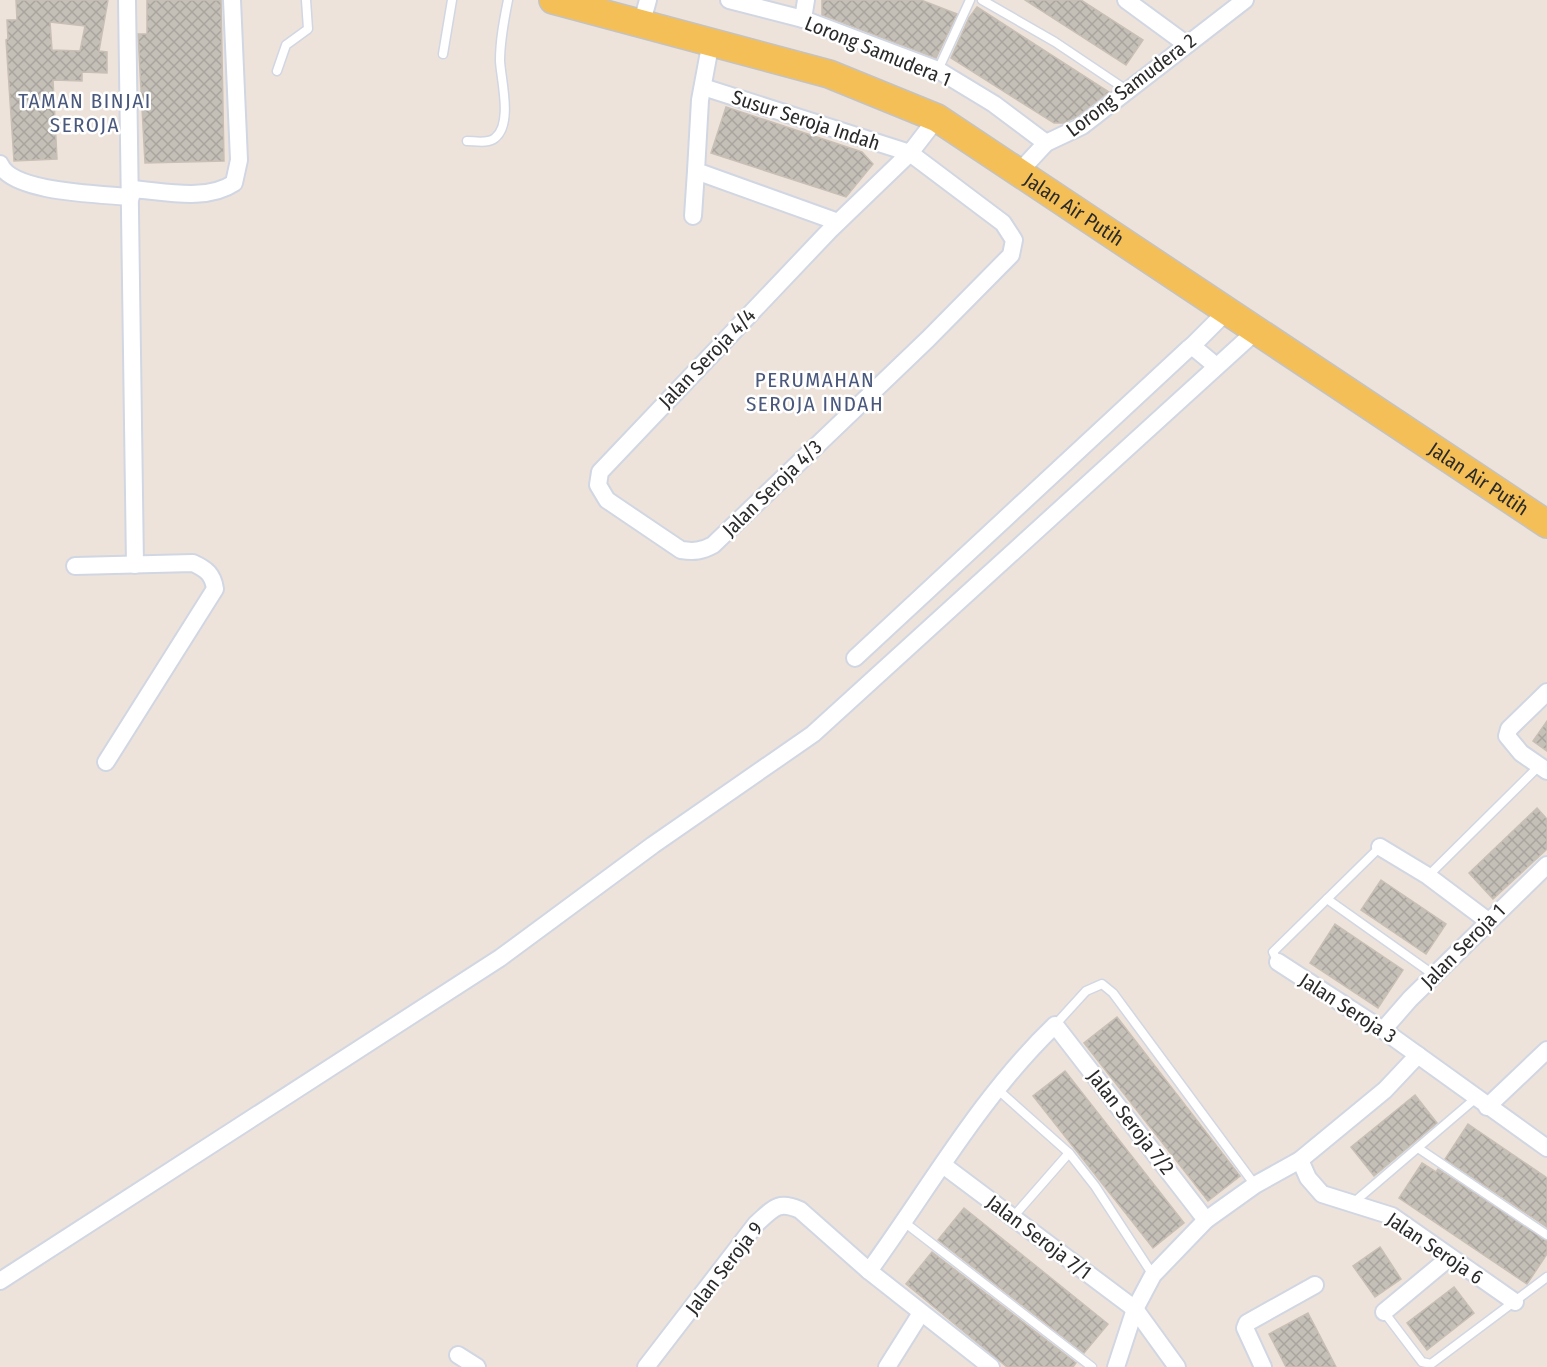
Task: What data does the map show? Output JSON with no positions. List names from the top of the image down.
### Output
{
  "streets": {
    "main road": ["Jalan Air Putih"],
    "street": [
      "Lorong Samudera 1",
      "Lorong Samudera 2",
      "Susur Seroja Indah",
      "Jalan Seroja 4/4",
      "Jalan Seroja 4/3",
      "Jalan Seroja 1",
      "Jalan Seroja 3",
      "Jalan Seroja 7/2",
      "Jalan Seroja 7/1",
      "Jalan Seroja 6",
      "Jalan Seroja 9"
    ]
  },
  "crossings": [
    ["Lorong Samudera 1", "Lorong Samudera 2"],
    ["Lorong Samudera 2", "Jalan Air Putih"],
    ["Susur Seroja Indah", "Jalan Seroja 4/4"],
    ["Susur Seroja Indah", "Jalan Seroja 4/3"],
    ["Jalan Air Putih", "Jalan Seroja 4/4"],
    ["Jalan Seroja 4/4", "Jalan Seroja 4/3"],
    ["Jalan Seroja 1", "Jalan Seroja 3"]
  ],
  "districts": ["TAMAN BINJAI SEROJA", "PERUMAHAN SEROJA INDAH"]
}
